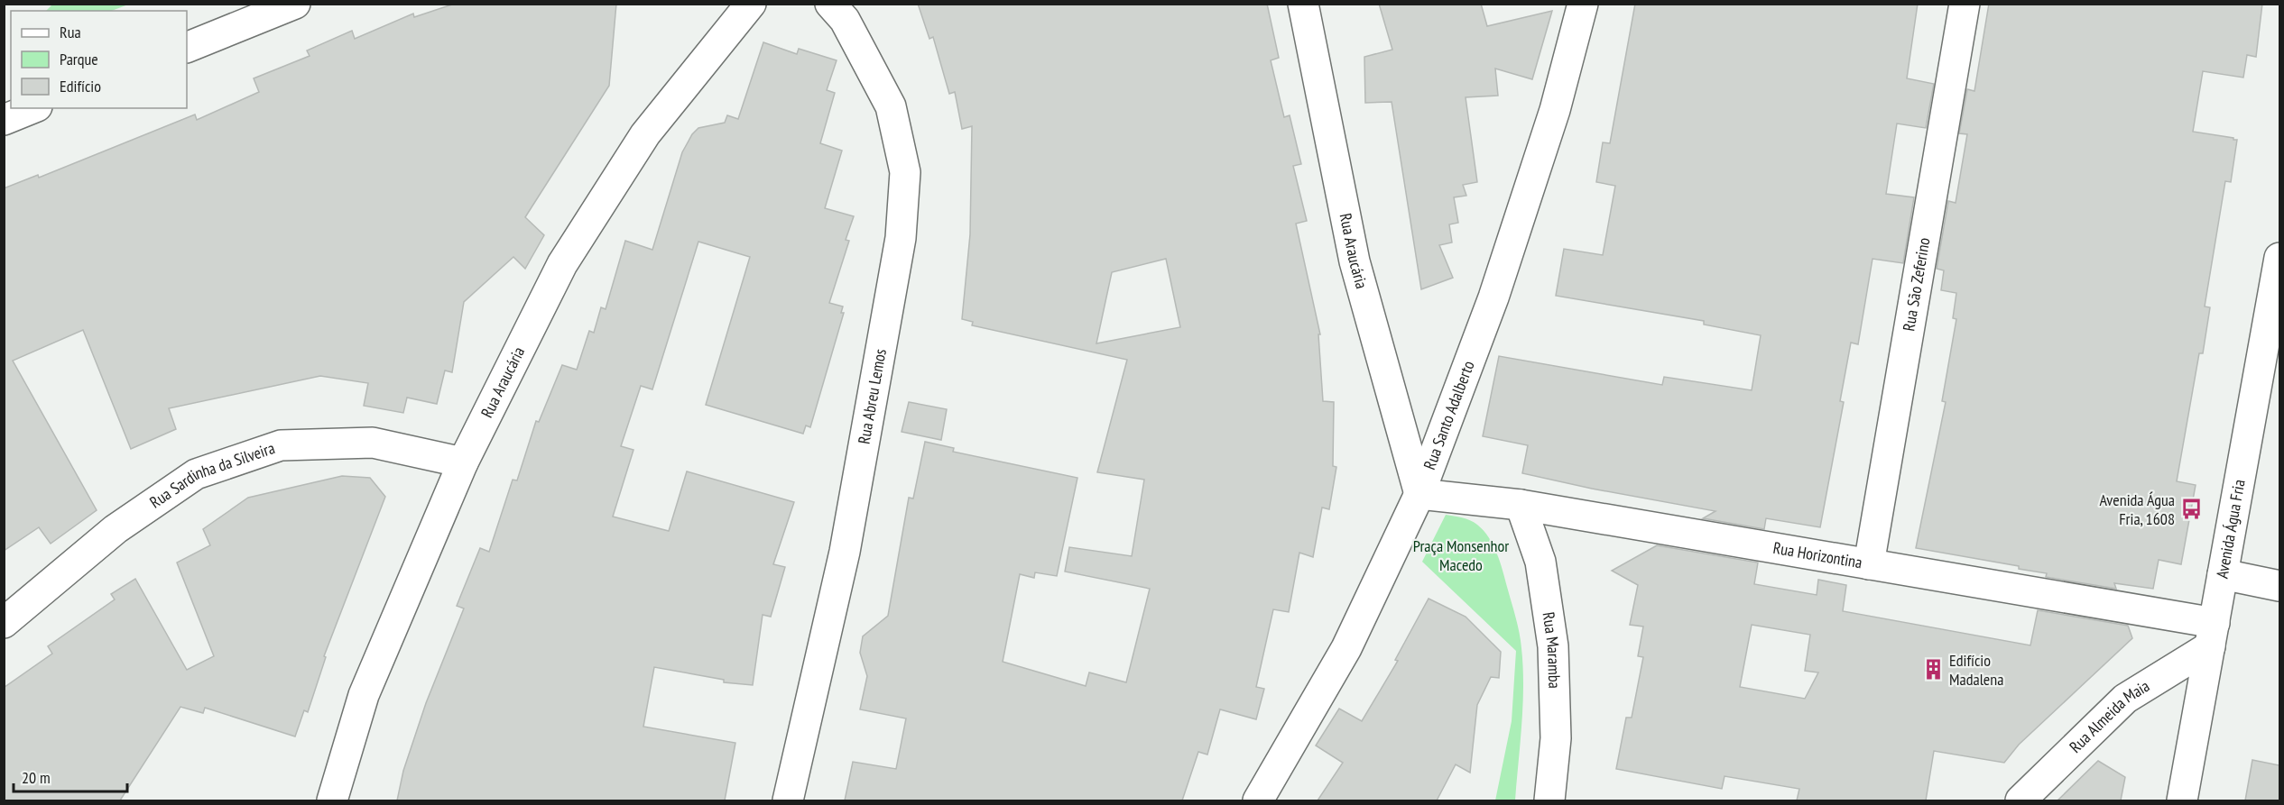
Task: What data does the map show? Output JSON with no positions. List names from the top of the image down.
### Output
{
  "streets": {
    "street": [
      "Rua Araucária",
      "Rua São Zeferino",
      "Rua Abreu Lemos",
      "Rua Santo Adalberto",
      "Rua Sardinha da Silveira",
      "Avenida Água Fria",
      "Rua Horizontina",
      "Rua Maramba",
      "Rua Almeida Maia"
    ]
  },
  "crossings": [
    ["Rua Araucária", "Rua Santo Adalberto"],
    ["Rua Araucária", "Rua Sardinha da Silveira"],
    ["Rua Araucária", "Rua Horizontina"],
    ["Rua São Zeferino", "Rua Horizontina"],
    ["Rua Santo Adalberto", "Rua Horizontina"],
    ["Avenida Água Fria", "Rua Horizontina"],
    ["Avenida Água Fria", "Rua Almeida Maia"],
    ["Rua Horizontina", "Rua Maramba"],
    ["Rua Horizontina", "Rua Almeida Maia"]
  ],
  "parks": ["Praça Monsenhor Macedo"],
  "places": {
    "bus stop": ["Avenida Água Fria, 1608"],
    "building": ["Edifício Madalena"]
  },
  "legend": ["Rua", "Parque", "Edifício"],
  "scale_bar": "20 m"
}
